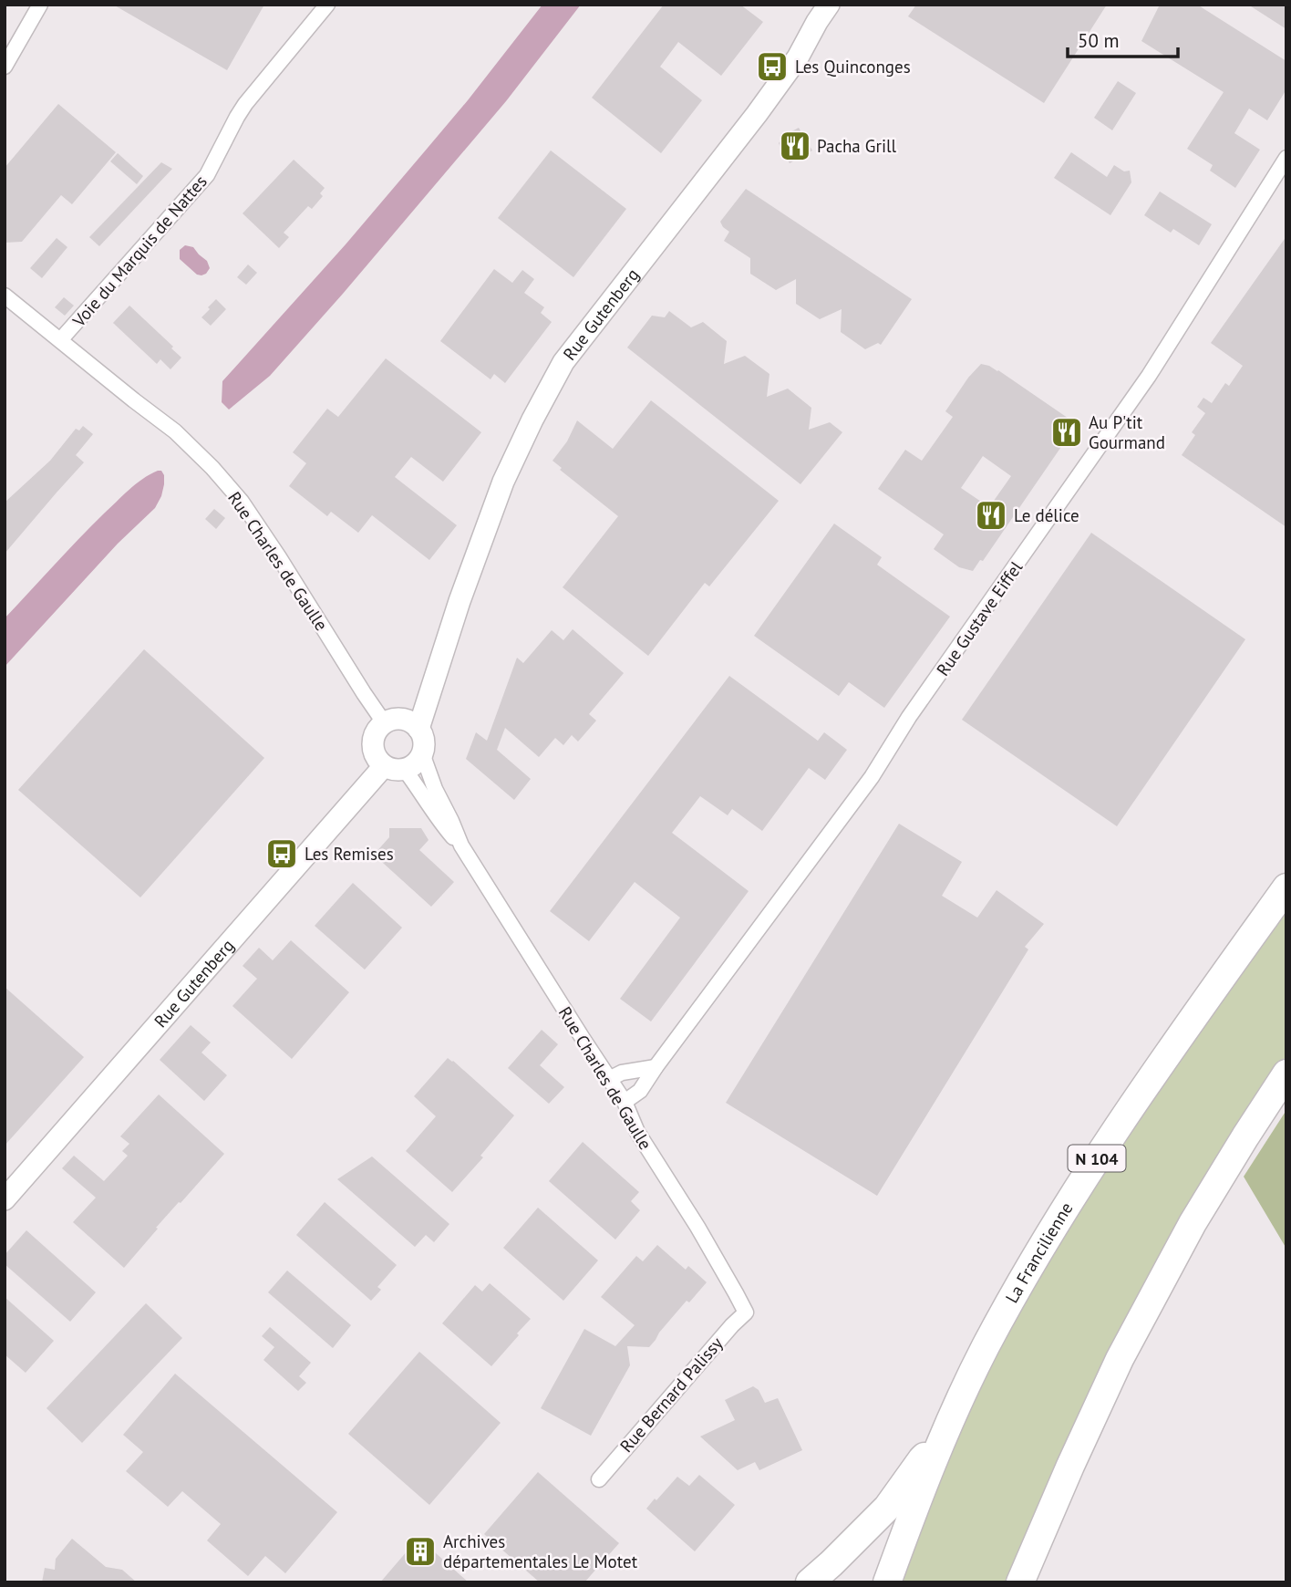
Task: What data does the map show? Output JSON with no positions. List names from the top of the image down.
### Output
{
  "streets": {
    "highway": ["N 104", "La Francilienne"],
    "street": [
      "Voie du Marquis de Nattes",
      "Rue Gutenberg",
      "Rue Charles de Gaulle",
      "Rue Gustave Eiffel",
      "Rue Bernard Palissy"
    ]
  },
  "crossings": [
    ["Voie du Marquis de Nattes", "Rue Charles de Gaulle"],
    ["Rue Gutenberg", "Rue Charles de Gaulle"],
    ["Rue Charles de Gaulle", "Rue Gustave Eiffel"],
    ["Rue Charles de Gaulle", "Rue Bernard Palissy"]
  ],
  "places": {
    "bus stop": ["Les Quinconges", "Les Remises"],
    "restaurant": ["Pacha Grill", "Au P'tit Gourmand", "Le délice"],
    "building": ["Archives départementales Le Motet"]
  },
  "scale_bar": "50 m"
}
